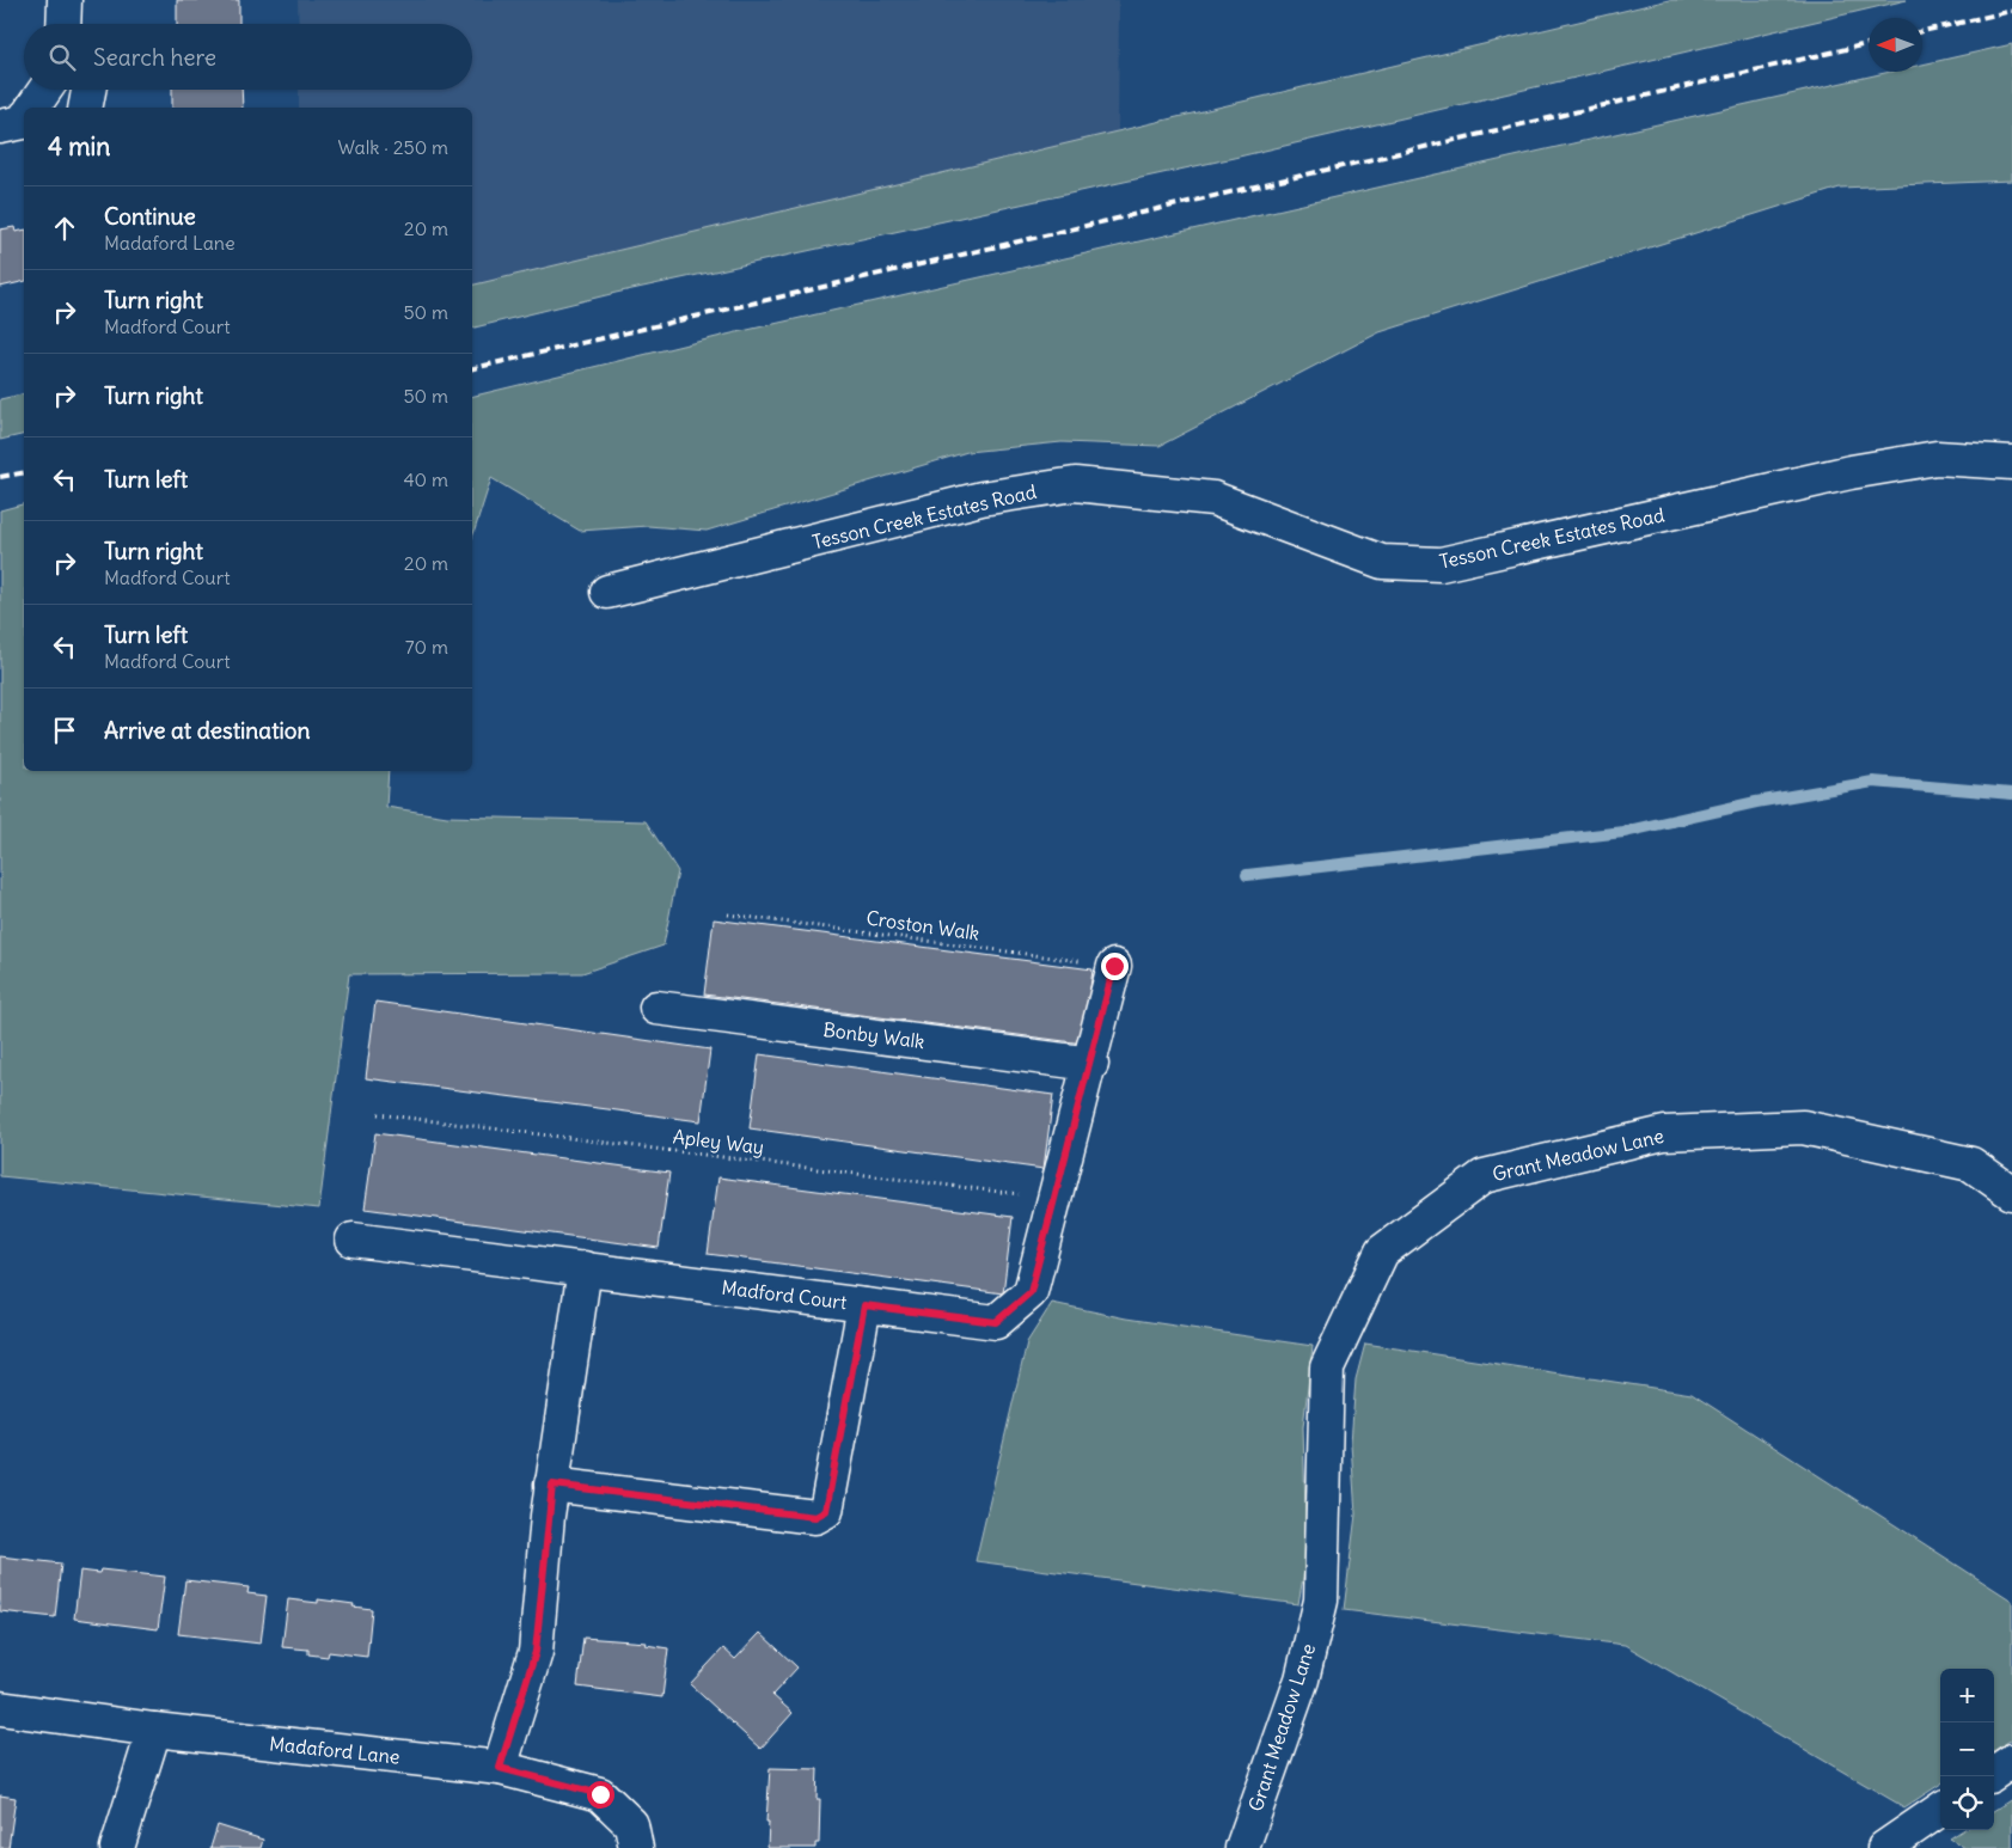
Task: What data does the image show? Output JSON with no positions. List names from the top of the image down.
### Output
{
  "streets": {
    "street": [
      "Tesson Creek Estates Road",
      "Bonby Walk",
      "Grant Meadow Lane",
      "Madford Court",
      "Madaford Lane"
    ],
    "path": ["Croston Walk", "Apley Way"]
  },
  "crossings": [
    ["Croston Walk", "Madford Court"],
    ["Bonby Walk", "Madford Court"],
    ["Apley Way", "Madford Court"]
  ],
  "north": "left",
  "page": {
    "search": "Search here",
    "heading": ["4 min", "Walk · 250 m"],
    "list": [
      ["Continue", "Madaford Lane", "20 m"],
      ["Turn right", "Madford Court", "50 m"],
      ["Turn right", "50 m"],
      ["Turn left", "40 m"],
      ["Turn right", "Madford Court", "20 m"],
      ["Turn left", "Madford Court", "70 m"],
      "Arrive at destination"
    ],
    "map_buttons": ["+", "−"]
  }
}
